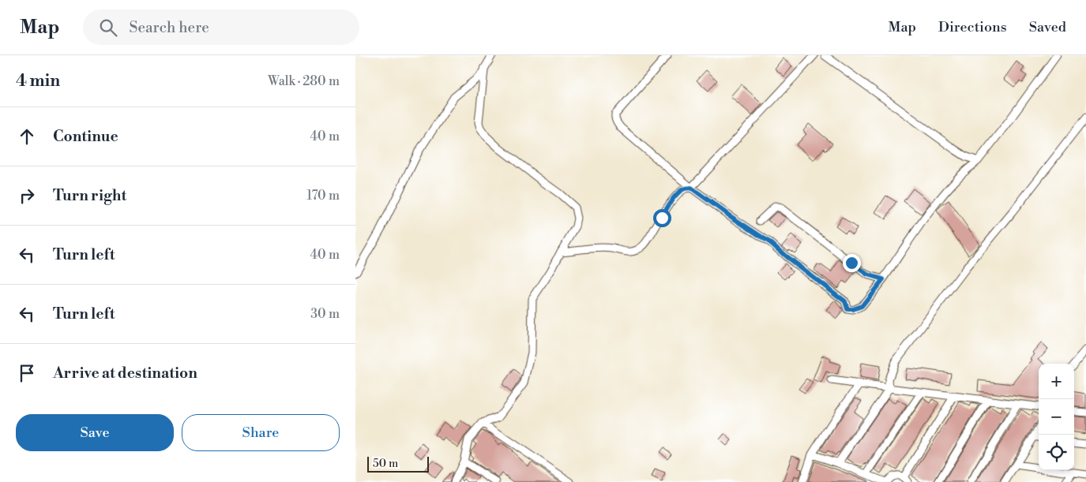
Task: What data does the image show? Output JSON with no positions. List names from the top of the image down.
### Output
{
  "scale_bar": "50 m",
  "page": {
    "header": "Map",
    "search": "Search here",
    "nav": ["Map", "Directions", "Saved"],
    "heading": ["4 min", "Walk · 280 m"],
    "list": [
      ["Continue", "40 m"],
      ["Turn right", "170 m"],
      ["Turn left", "40 m"],
      ["Turn left", "30 m"],
      "Arrive at destination"
    ],
    "map_buttons": ["+", "−"],
    "buttons": ["Save", "Share"],
    "scale": "50 m"
  }
}
